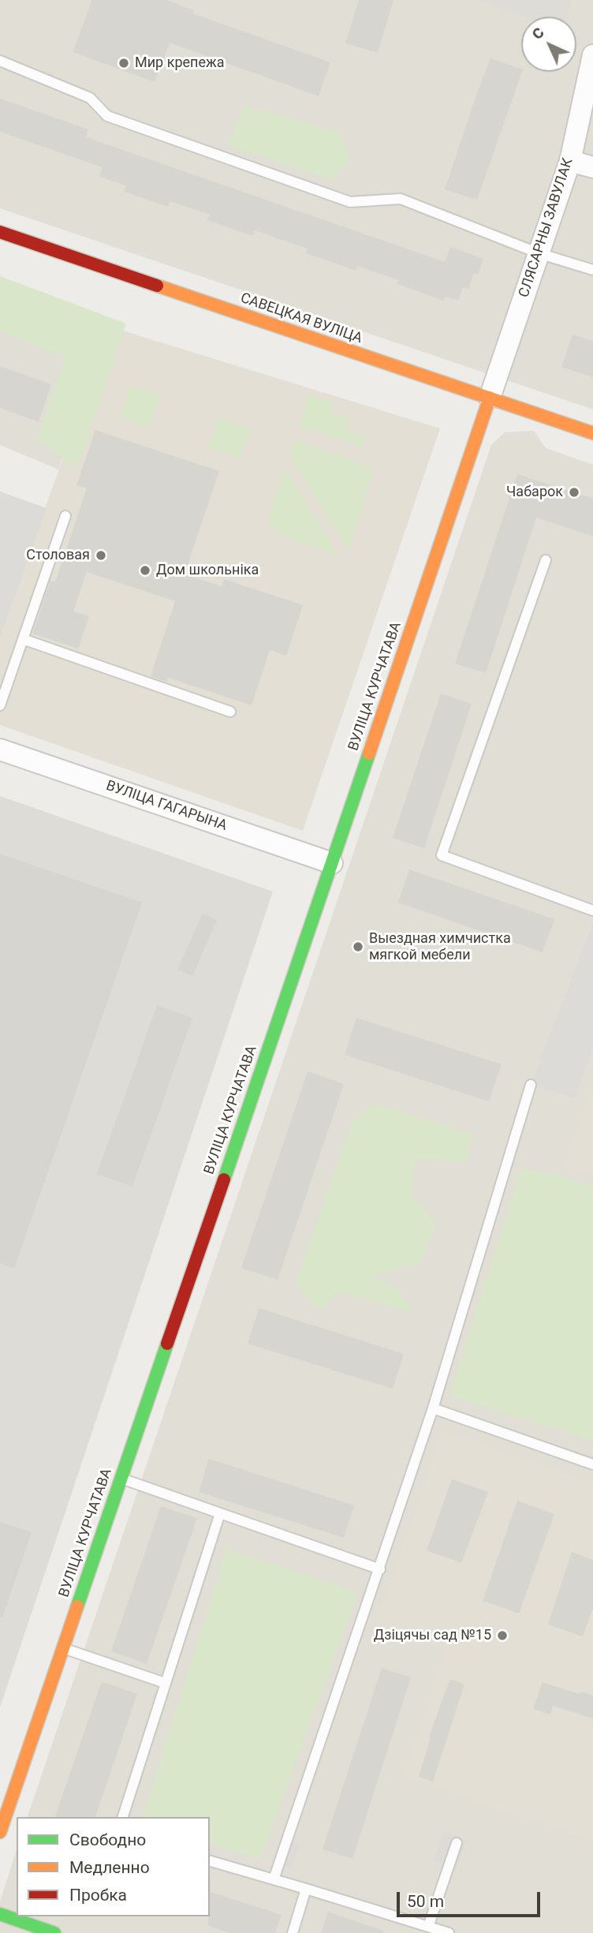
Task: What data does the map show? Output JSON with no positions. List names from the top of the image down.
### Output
{
  "streets": {
    "street": [
      "СЛЯСАРНЫ ЗАВУЛАК",
      "САВЕЦКАЯ ВУЛІЦА",
      "ВУЛІЦА КУРЧАТАВА",
      "ВУЛІЦА ГАГАРЫНА"
    ]
  },
  "crossings": [
    ["СЛЯСАРНЫ ЗАВУЛАК", "САВЕЦКАЯ ВУЛІЦА"],
    ["СЛЯСАРНЫ ЗАВУЛАК", "ВУЛІЦА КУРЧАТАВА"],
    ["САВЕЦКАЯ ВУЛІЦА", "ВУЛІЦА КУРЧАТАВА"],
    ["ВУЛІЦА КУРЧАТАВА", "ВУЛІЦА ГАГАРЫНА"]
  ],
  "places": [
    "Мир крепежа",
    "Чабарок",
    "Столовая",
    "Дом школьніка",
    "Выездная химчистка мягкой мебели",
    "Дзіцячы сад №15"
  ],
  "legend": ["Свободно", "Медленно", "Пробка"],
  "scale_bar": "50 m",
  "north": "top left"
}
